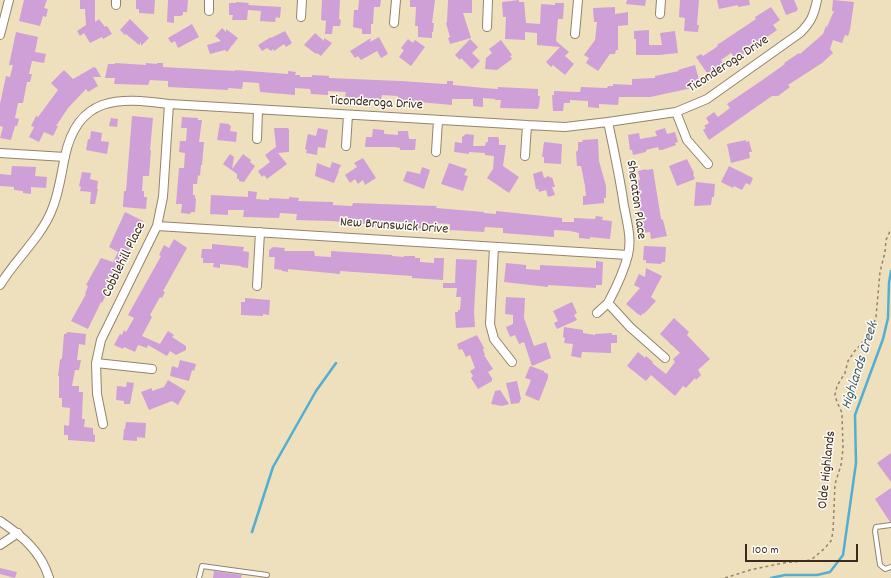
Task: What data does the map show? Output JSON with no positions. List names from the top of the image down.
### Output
{
  "streets": {
    "street": [
      "Ticonderoga Drive",
      "Sheraton Place",
      "New Brunswick Drive",
      "Cobblehill Place"
    ],
    "path": ["Olde Highlands"]
  },
  "crossings": [
    ["Ticonderoga Drive", "Sheraton Place"],
    ["Ticonderoga Drive", "Cobblehill Place"],
    ["Sheraton Place", "New Brunswick Drive"],
    ["New Brunswick Drive", "Cobblehill Place"]
  ],
  "water": ["Highlands Creek"],
  "scale_bar": "100 m"
}
